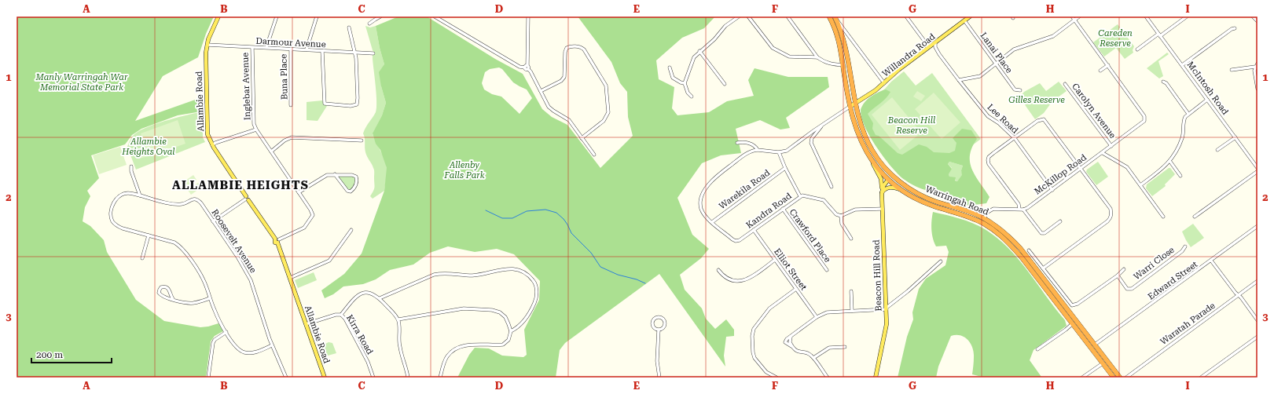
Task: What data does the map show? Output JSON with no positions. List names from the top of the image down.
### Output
{
  "streets": {
    "highway": ["Warringah Road"],
    "main road": ["Willandra Road", "Allambie Road", "Beacon Hill Road"],
    "street": [
      "Darmour Avenue",
      "Lanai Place",
      "Buna Place",
      "Inglebar Avenue",
      "McIntosh Road",
      "Carolyn Avenue",
      "Lee Road",
      "McKillop Road",
      "Warekila Road",
      "Kandra Road",
      "Crawford Place",
      "Roosevelt Avenue",
      "Warri Close",
      "Elliot Street",
      "Edward Street",
      "Waratah Parade",
      "Kirra Road"
    ]
  },
  "crossings": [
    ["Darmour Avenue", "Buna Place"],
    ["Darmour Avenue", "Inglebar Avenue"],
    ["Darmour Avenue", "Allambie Road"],
    ["Lanai Place", "Willandra Road"],
    ["Willandra Road", "Lee Road"],
    ["Willandra Road", "Warringah Road"],
    ["Inglebar Avenue", "Allambie Road"],
    ["Allambie Road", "Kirra Road"],
    ["Carolyn Avenue", "McKillop Road"],
    ["Lee Road", "McKillop Road"],
    ["Warekila Road", "Kandra Road"],
    ["Warringah Road", "Beacon Hill Road"],
    ["Warringah Road", "Edward Street"],
    ["Kandra Road", "Crawford Place"],
    ["Kandra Road", "Elliot Street"]
  ],
  "districts": ["ALLAMBIE HEIGHTS"],
  "parks": [
    "Careden Reserve",
    "Manly Warringah War Memorial State Park",
    "Gilles Reserve",
    "Beacon Hill Reserve",
    "Allambie Heights Oval",
    "Allenby Falls Park"
  ],
  "scale_bar": "200 m",
  "grid": {
    "columns": [
      "A",
      "B",
      "C",
      "D",
      "E",
      "F",
      "G",
      "H",
      "I"
    ],
    "rows": ["1", "2", "3"]
  }
}
